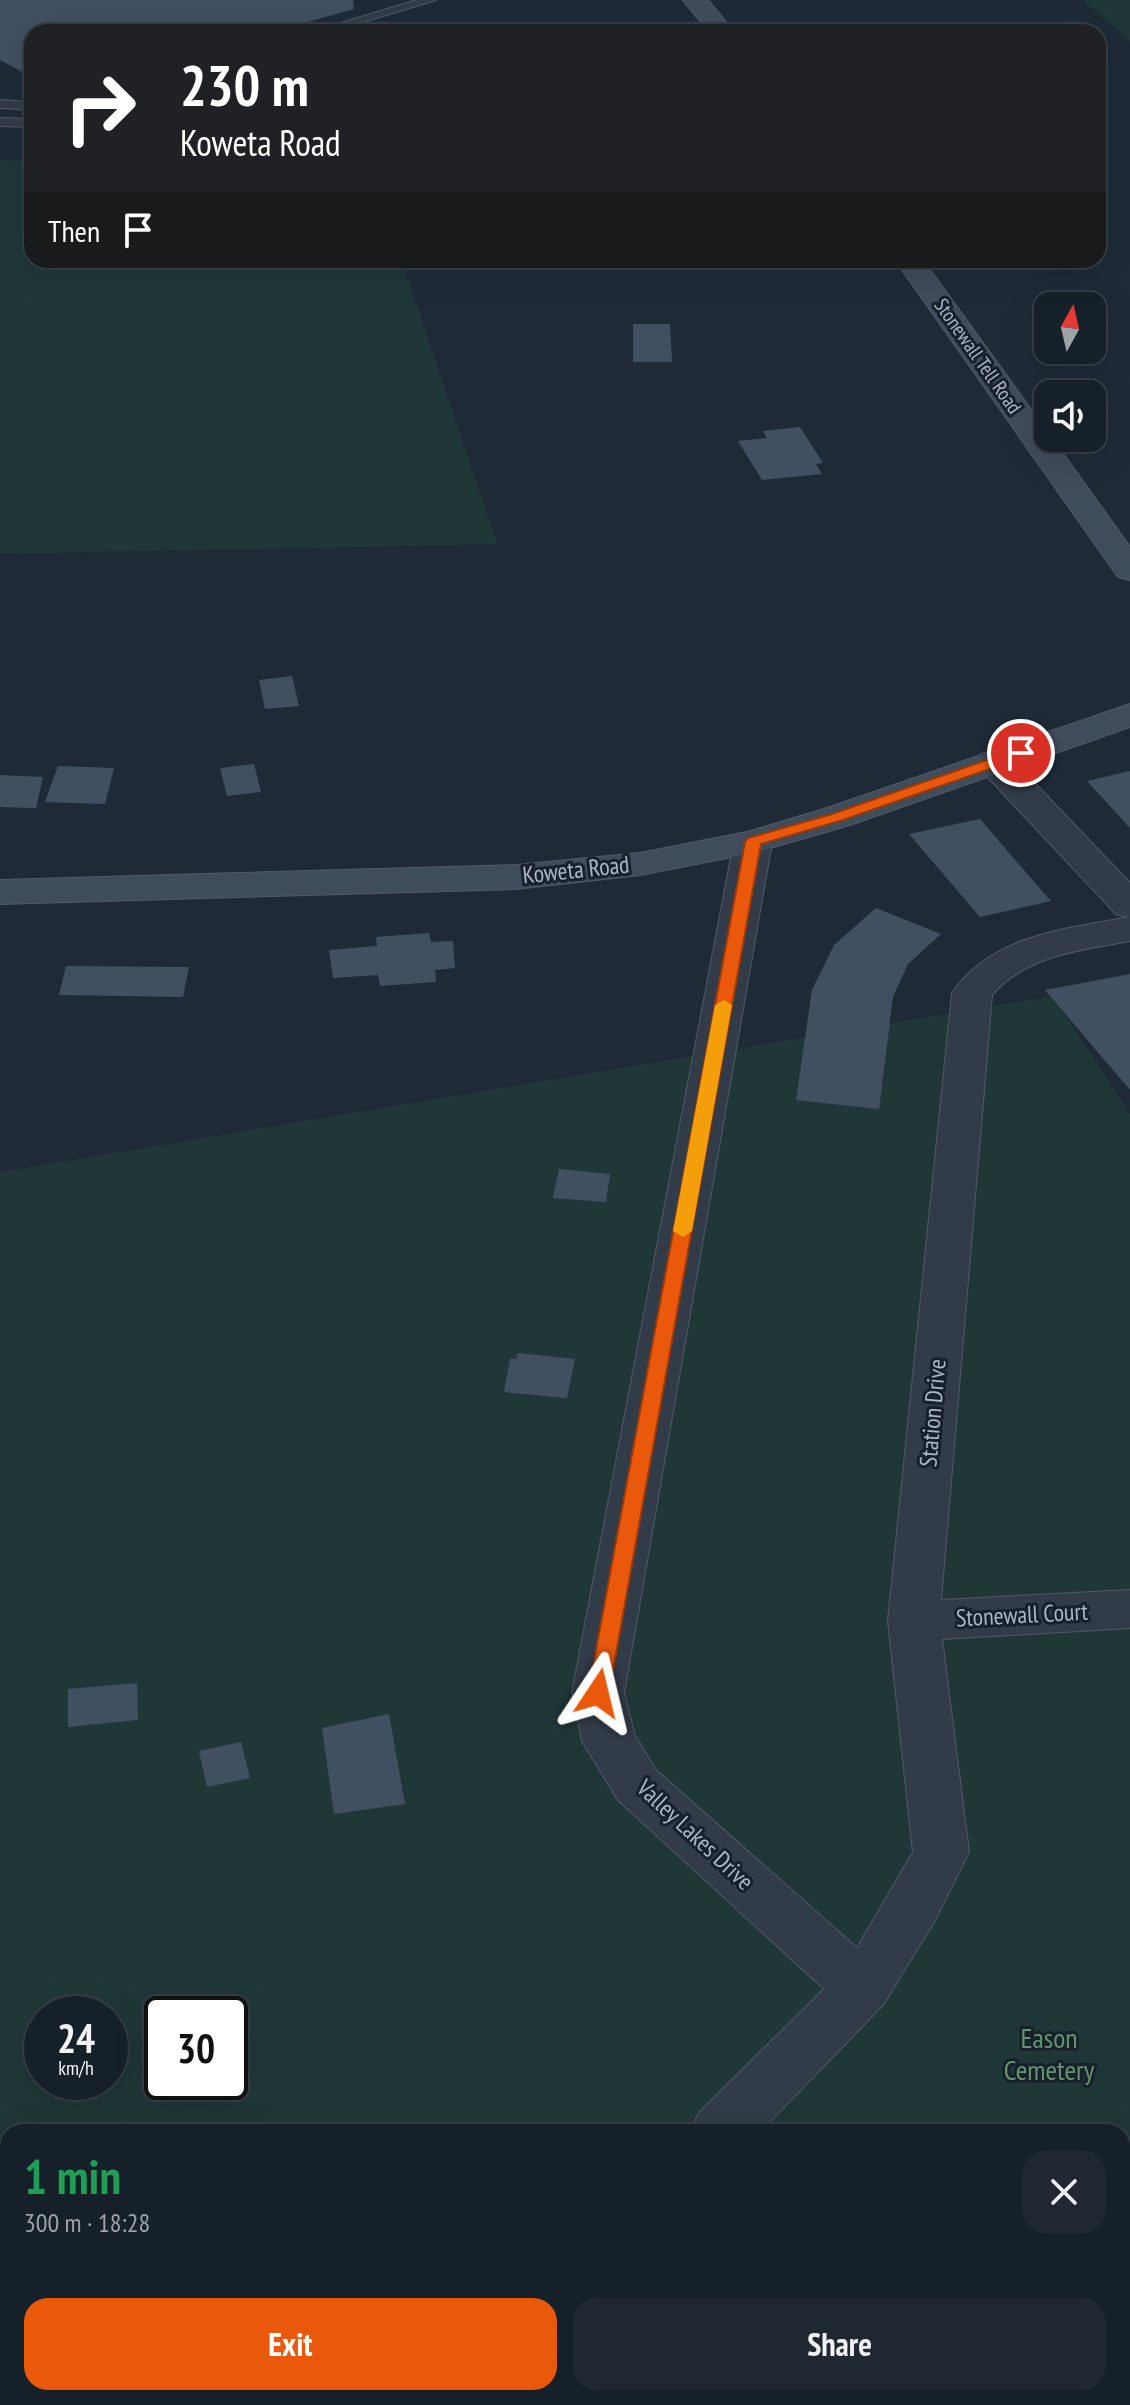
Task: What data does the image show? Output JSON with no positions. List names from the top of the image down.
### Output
{
  "streets": {
    "street": [
      "Stonewall Tell Road",
      "Koweta Road",
      "Station Drive",
      "Stonewall Court",
      "Valley Lakes Drive"
    ]
  },
  "crossings": [
    ["Koweta Road", "Valley Lakes Drive"],
    ["Station Drive", "Stonewall Court"],
    ["Station Drive", "Valley Lakes Drive"]
  ],
  "parks": ["Eason Cemetery"],
  "north": "top",
  "page": {
    "turn": ["230 m", "Koweta Road"],
    "then": "Then",
    "speed": "24 km/h",
    "limit": "30",
    "heading": ["1 min", "300 m · 18:28"],
    "buttons": ["Exit", "Share"]
  }
}
